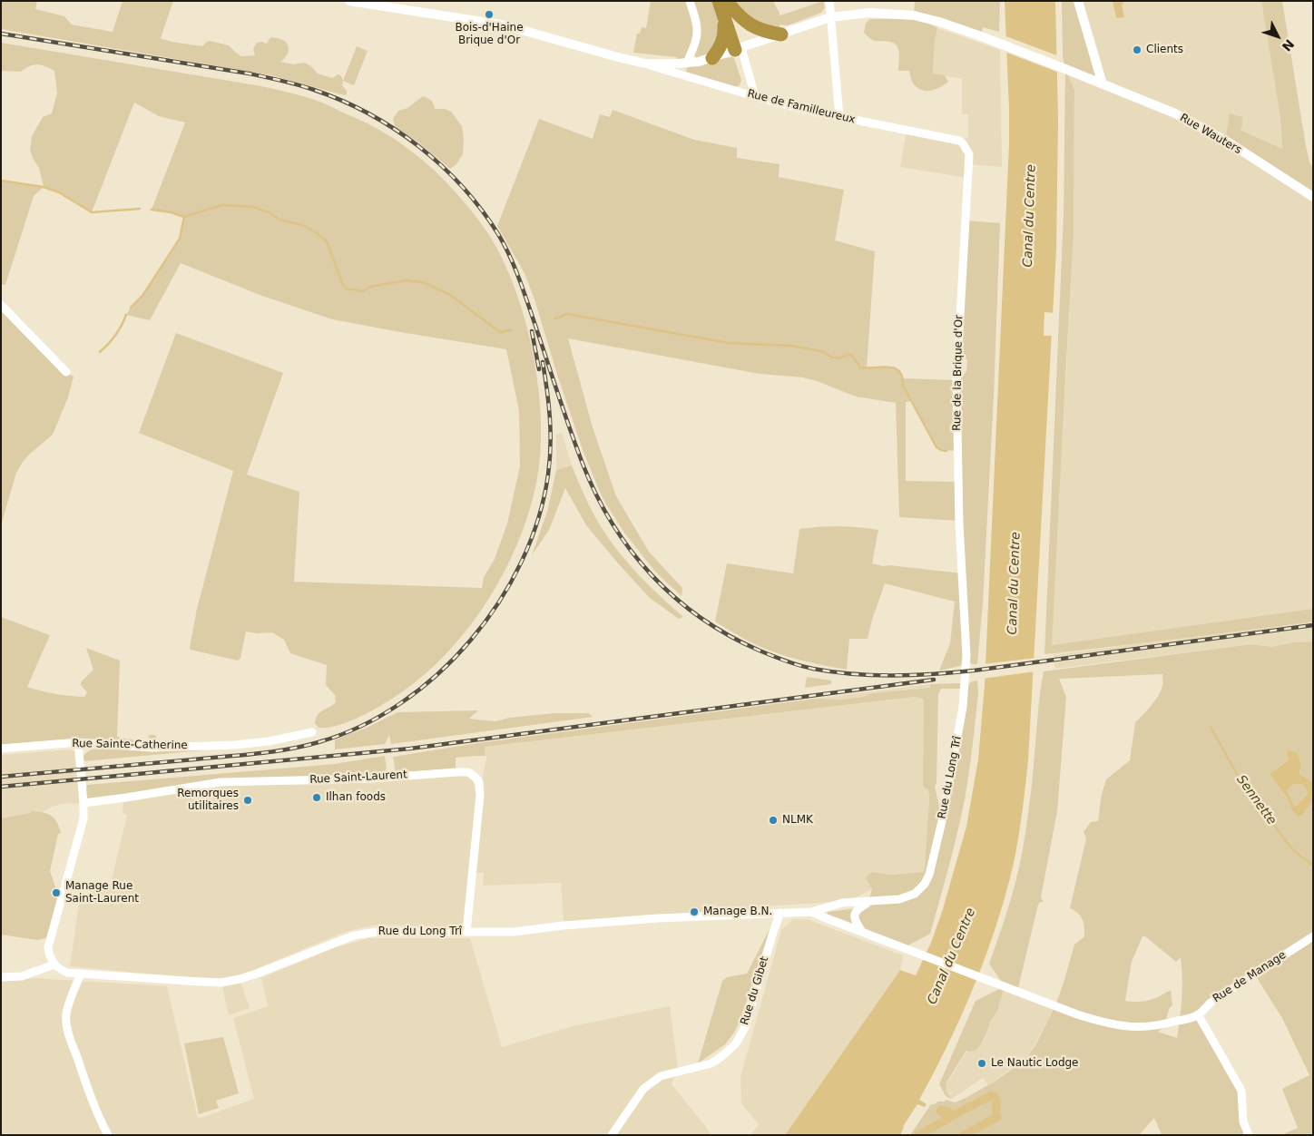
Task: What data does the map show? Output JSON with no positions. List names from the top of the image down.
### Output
{
  "streets": {
    "street": [
      "Rue de Familleureux",
      "Rue Wauters",
      "Rue de la Brique d'Or",
      "Rue Sainte-Catherine",
      "Rue Saint-Laurent",
      "Rue du Long Trî",
      "Rue de Manage",
      "Rue du Gibet"
    ]
  },
  "crossings": [
    ["Rue de Familleureux", "Rue Wauters"],
    ["Rue de Familleureux", "Rue de la Brique d'Or"],
    ["Rue de la Brique d'Or", "Rue du Long Trî"],
    ["Rue Saint-Laurent", "Rue du Long Trî"],
    ["Rue du Long Trî", "Rue du Gibet"]
  ],
  "water": ["Canal du Centre", "Sennette"],
  "places": [
    "Bois-d'Haine Brique d'Or",
    "Clients",
    "Ilhan foods",
    "Remorques utilitaires",
    "NLMK",
    "Manage Rue Saint-Laurent",
    "Manage B.N.",
    "Le Nautic Lodge"
  ],
  "north": "bottom right"
}
